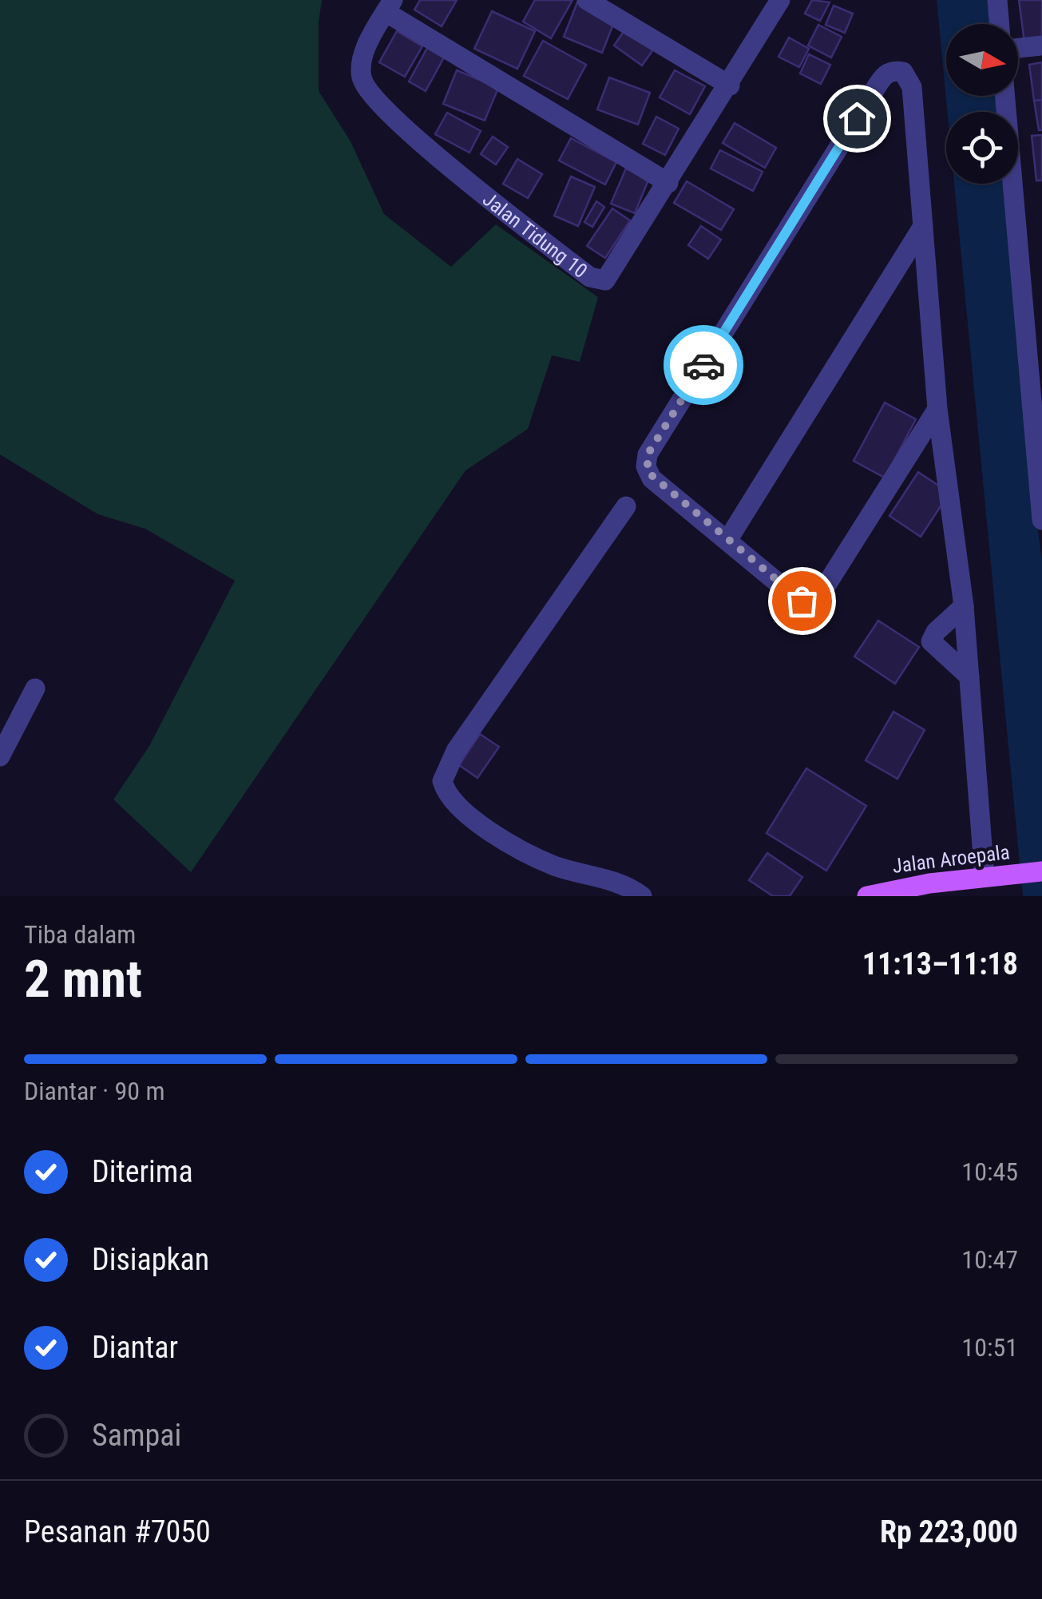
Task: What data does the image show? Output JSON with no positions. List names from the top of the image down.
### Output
{
  "streets": {
    "main road": ["Jalan Aroepala"],
    "street": ["Jalan Tidung 10"]
  },
  "north": "right",
  "page": {
    "heading": ["2 mnt", "Tiba dalam", "11:13–11:18"],
    "panel": ["Pesanan #7050", "Rp 223,000"],
    "bar": "Diantar · 90 m",
    "list": [
      ["Diterima", "10:45"],
      ["Disiapkan", "10:47"],
      ["Diantar", "10:51"],
      "Sampai"
    ]
  }
}
